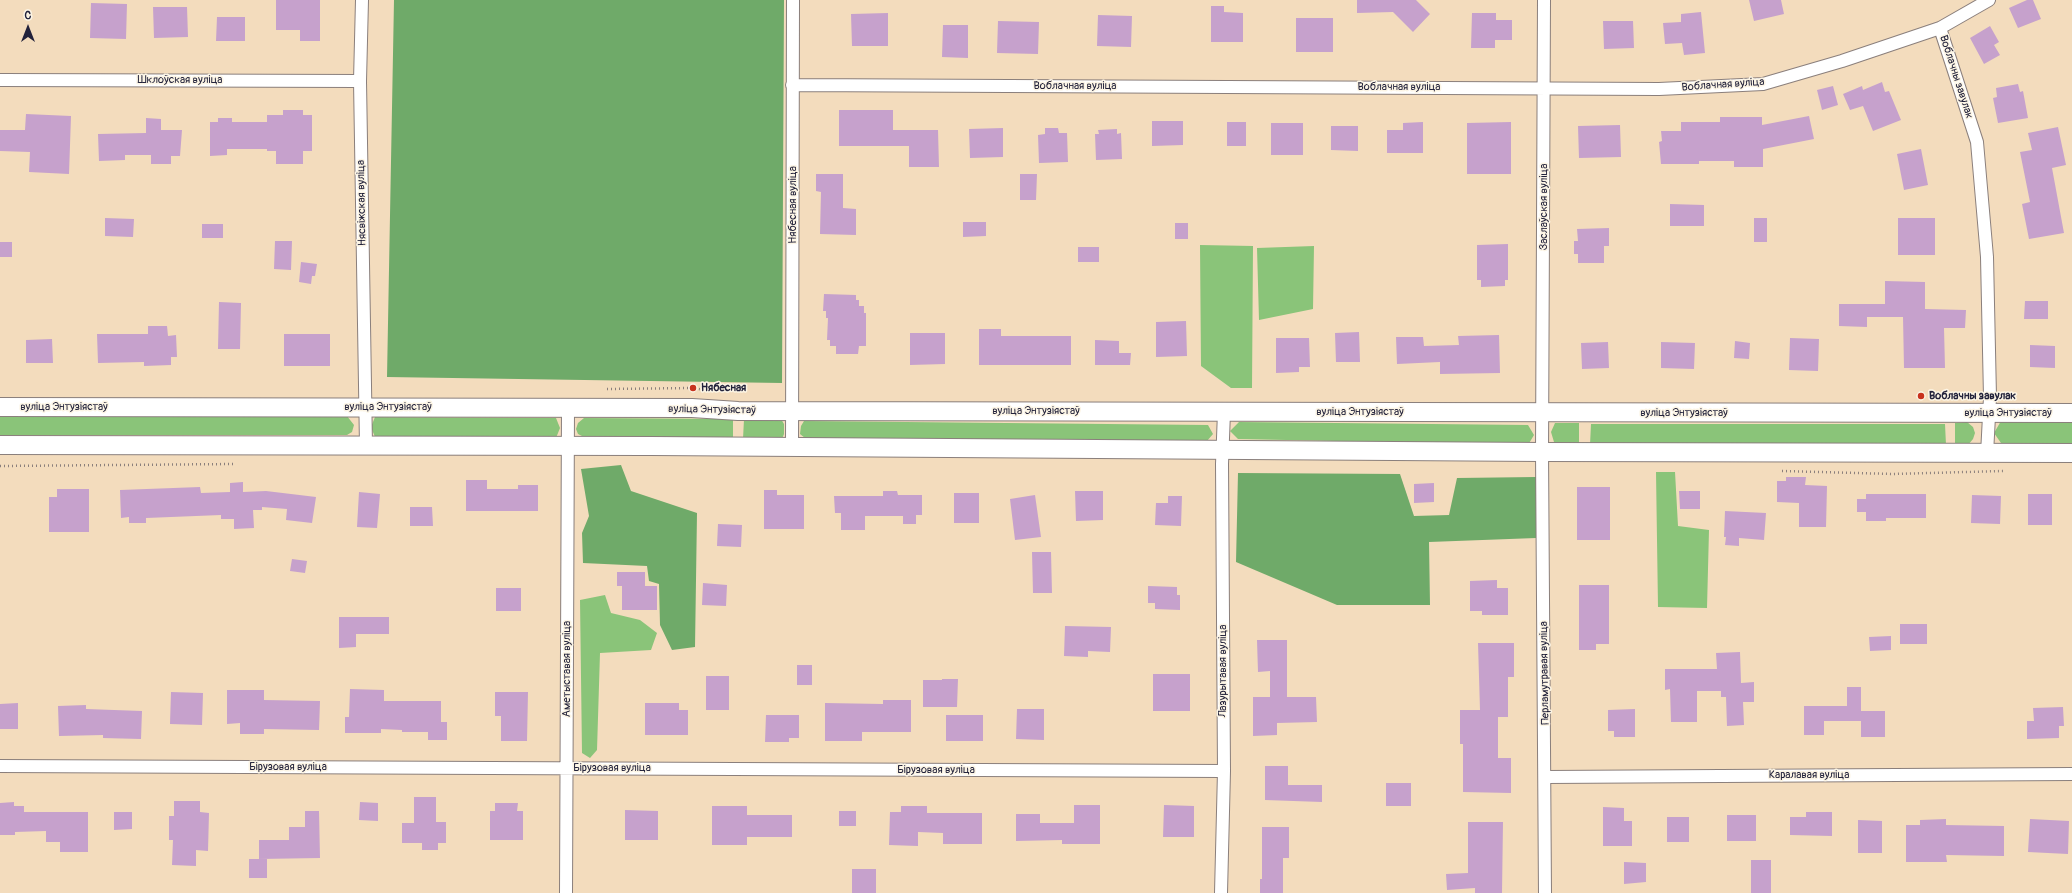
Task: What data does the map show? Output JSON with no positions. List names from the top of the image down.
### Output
{
  "streets": {
    "street": [
      "Воблачны завулак",
      "Шклоўская вуліца",
      "Воблачная вуліца",
      "Нясвіжская вуліца",
      "Нябесная вуліца",
      "Заслаўская вуліца",
      "вуліца Энтузіястаў",
      "Аметыставая вуліца",
      "Лазурытавая вуліца",
      "Перламутравая вуліца",
      "Бірузовая вуліца",
      "Каралавая вуліца"
    ]
  },
  "crossings": [
    ["Воблачны завулак", "Воблачная вуліца"],
    ["Воблачны завулак", "вуліца Энтузіястаў"],
    ["Шклоўская вуліца", "Нясвіжская вуліца"],
    ["Воблачная вуліца", "Нябесная вуліца"],
    ["Воблачная вуліца", "Заслаўская вуліца"],
    ["Нясвіжская вуліца", "вуліца Энтузіястаў"],
    ["Нябесная вуліца", "вуліца Энтузіястаў"],
    ["Заслаўская вуліца", "вуліца Энтузіястаў"],
    ["Заслаўская вуліца", "Перламутравая вуліца"],
    ["вуліца Энтузіястаў", "Аметыставая вуліца"],
    ["вуліца Энтузіястаў", "Лазурытавая вуліца"],
    ["Аметыставая вуліца", "Бірузовая вуліца"],
    ["Лазурытавая вуліца", "Бірузовая вуліца"],
    ["Перламутравая вуліца", "Каралавая вуліца"]
  ],
  "places": ["Нябесная", "Воблачны завулак"],
  "north": "top"
}
